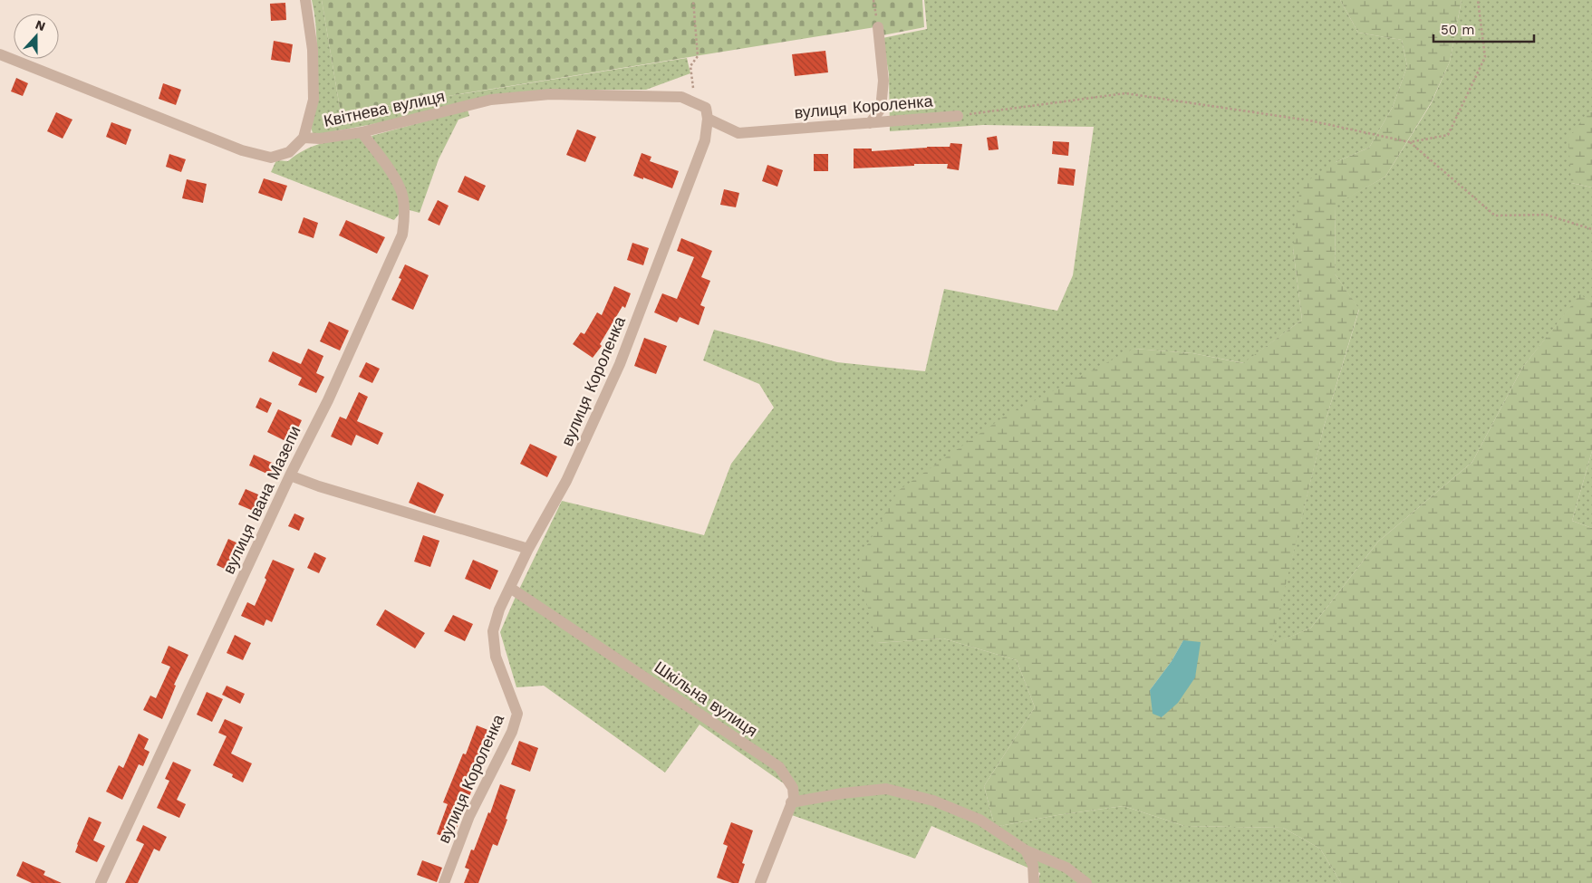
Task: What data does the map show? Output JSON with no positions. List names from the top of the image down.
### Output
{
  "streets": {
    "street": [
      "вулиця Короленка",
      "Квітнева вулиця",
      "вулиця Івана Мазепи",
      "Шкільна вулиця"
    ]
  },
  "crossings": [
    ["вулиця Короленка", "Квітнева вулиця"],
    ["вулиця Короленка", "Шкільна вулиця"],
    ["Квітнева вулиця", "вулиця Івана Мазепи"]
  ],
  "scale_bar": "50 m",
  "north": "top"
}
